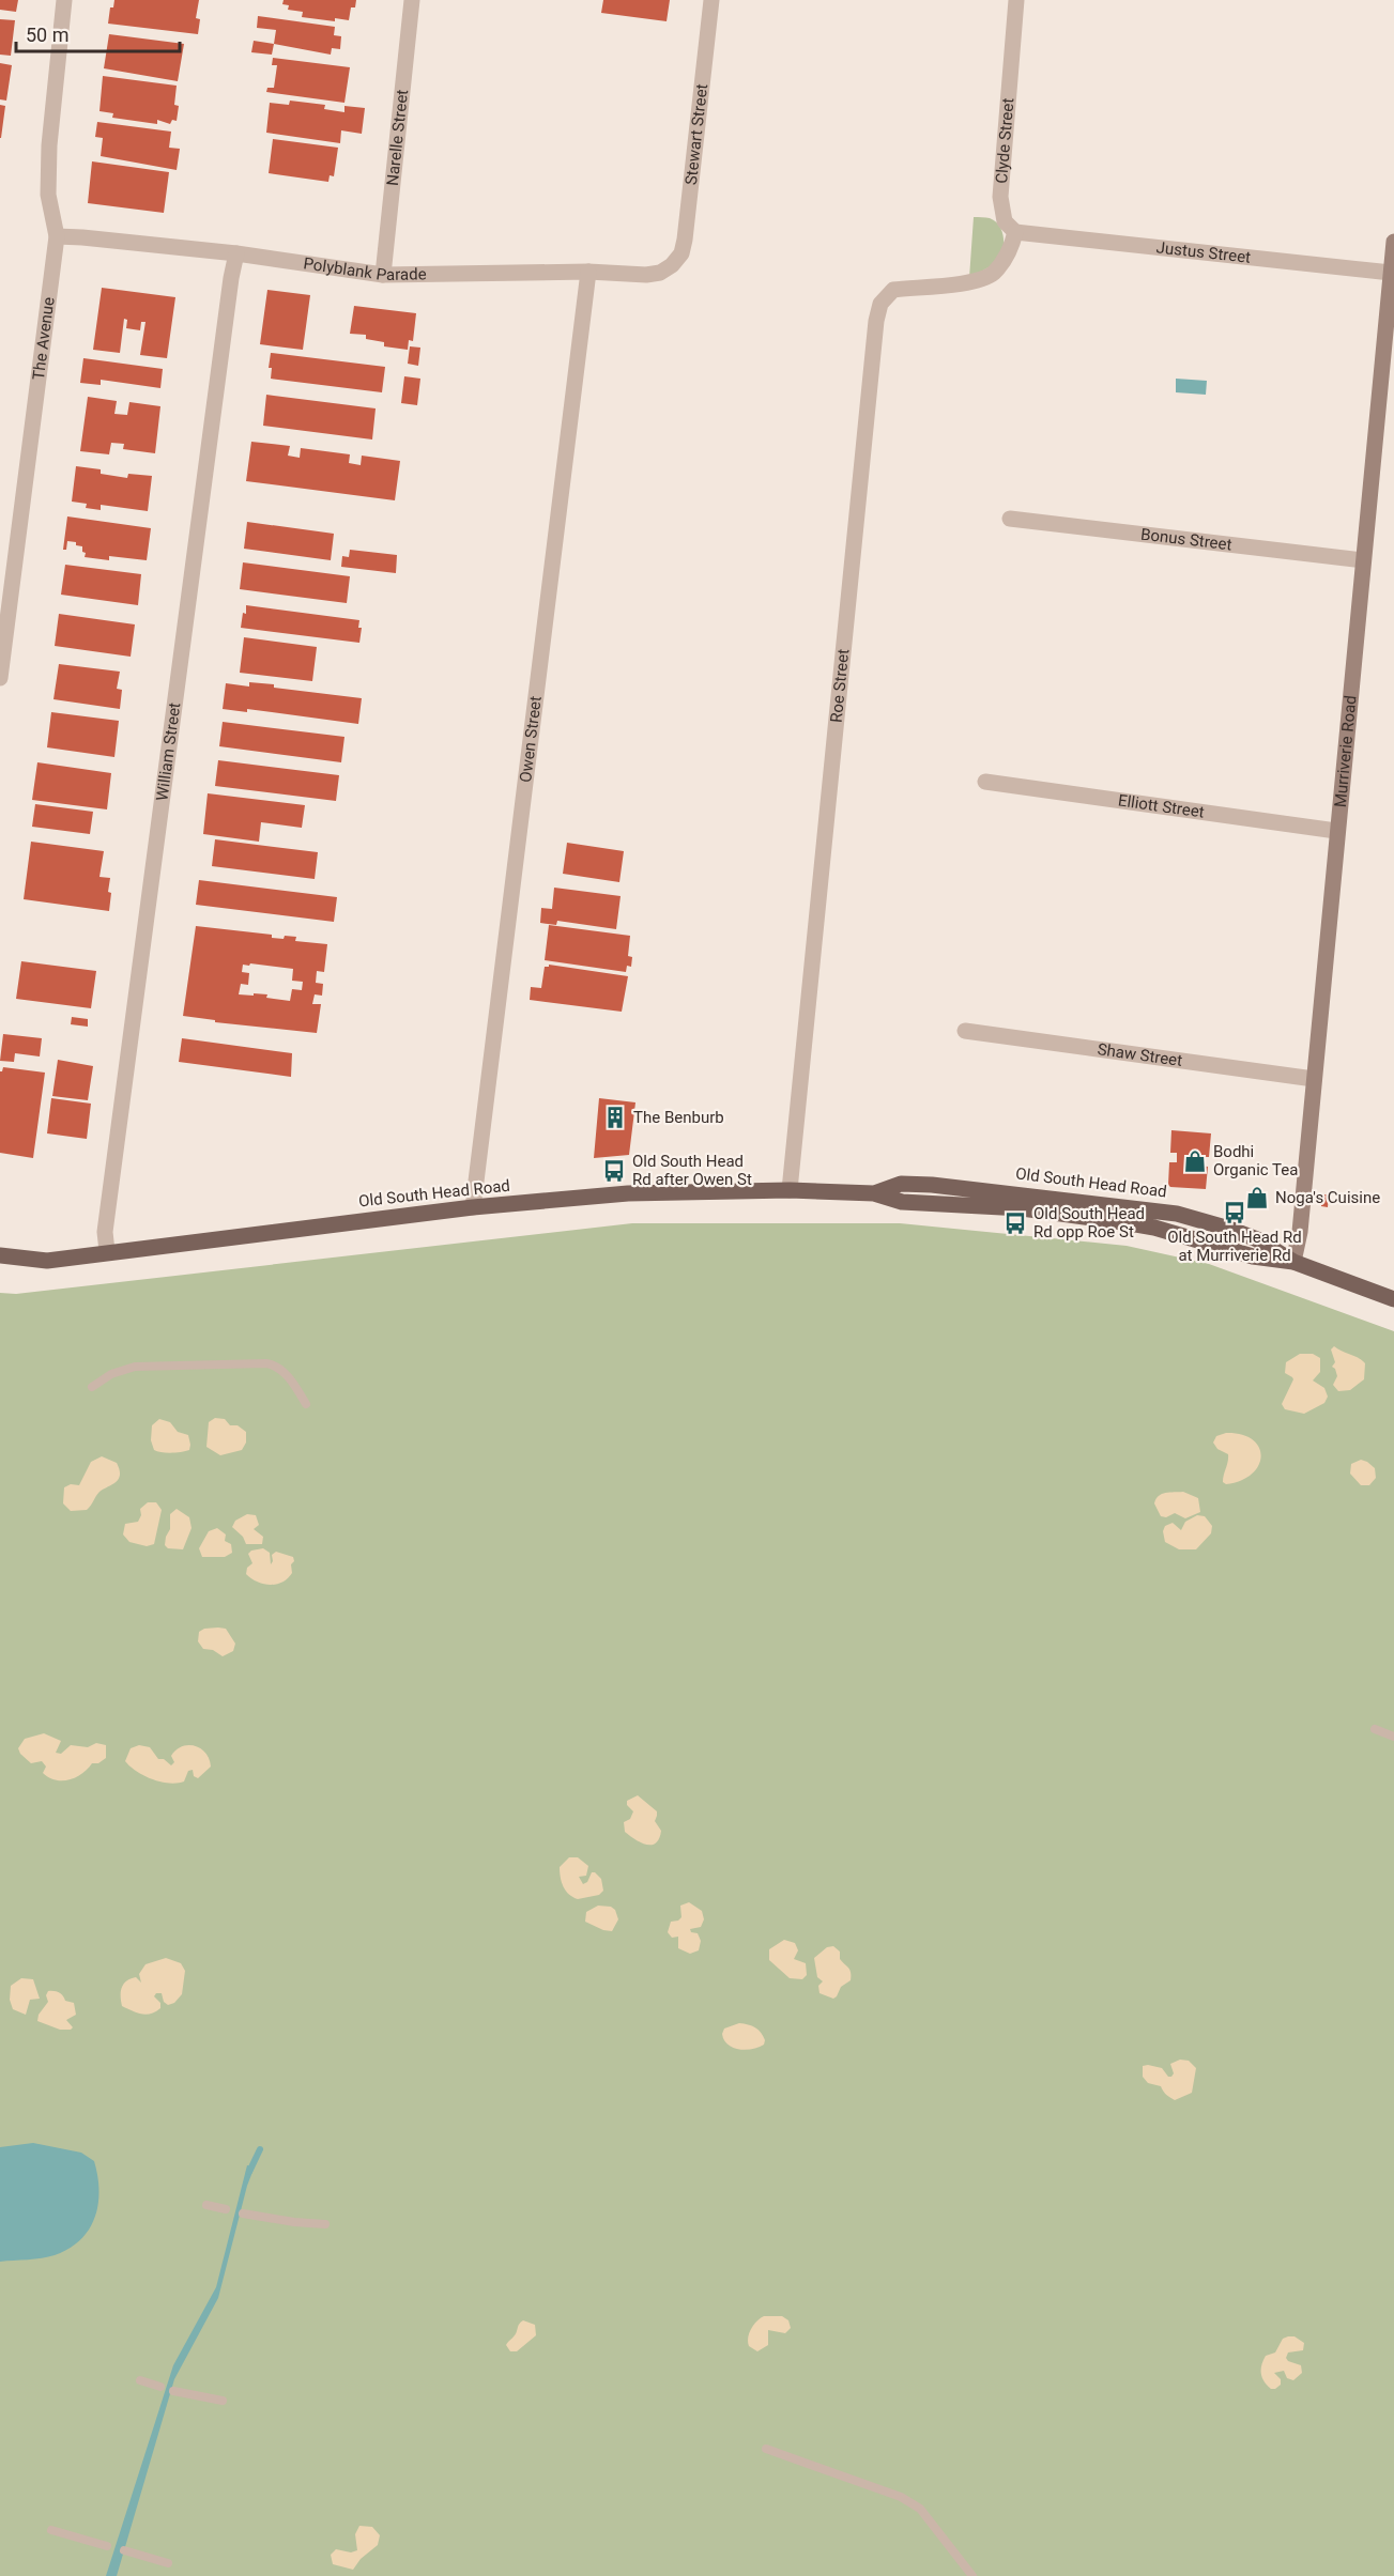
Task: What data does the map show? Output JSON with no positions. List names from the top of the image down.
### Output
{
  "streets": {
    "main road": ["Old South Head Road"],
    "street": [
      "Stewart Street",
      "Narelle Street",
      "Clyde Street",
      "Justus Street",
      "Polyblank Parade",
      "The Avenue",
      "Bonus Street",
      "Roe Street",
      "Owen Street",
      "Murriverie Road",
      "William Street",
      "Elliott Street",
      "Shaw Street"
    ]
  },
  "crossings": [
    ["Stewart Street", "Polyblank Parade"],
    ["Narelle Street", "Polyblank Parade"],
    ["Clyde Street", "Justus Street"],
    ["Clyde Street", "Roe Street"],
    ["Justus Street", "Roe Street"],
    ["Justus Street", "Murriverie Road"],
    ["Polyblank Parade", "The Avenue"],
    ["Polyblank Parade", "Owen Street"],
    ["Polyblank Parade", "William Street"],
    ["Bonus Street", "Murriverie Road"],
    ["Roe Street", "Old South Head Road"],
    ["Owen Street", "Old South Head Road"],
    ["Murriverie Road", "Elliott Street"],
    ["Murriverie Road", "Shaw Street"],
    ["Murriverie Road", "Old South Head Road"],
    ["William Street", "Old South Head Road"]
  ],
  "places": {
    "building": ["The Benburb"],
    "shop": ["Bodhi Organic Tea", "Noga's Cuisine"],
    "bus stop": ["Old South Head Rd after Owen St", "Old South Head Rd at Murriverie Rd", "Old South Head Rd opp Roe St"]
  },
  "scale_bar": "50 m"
}
